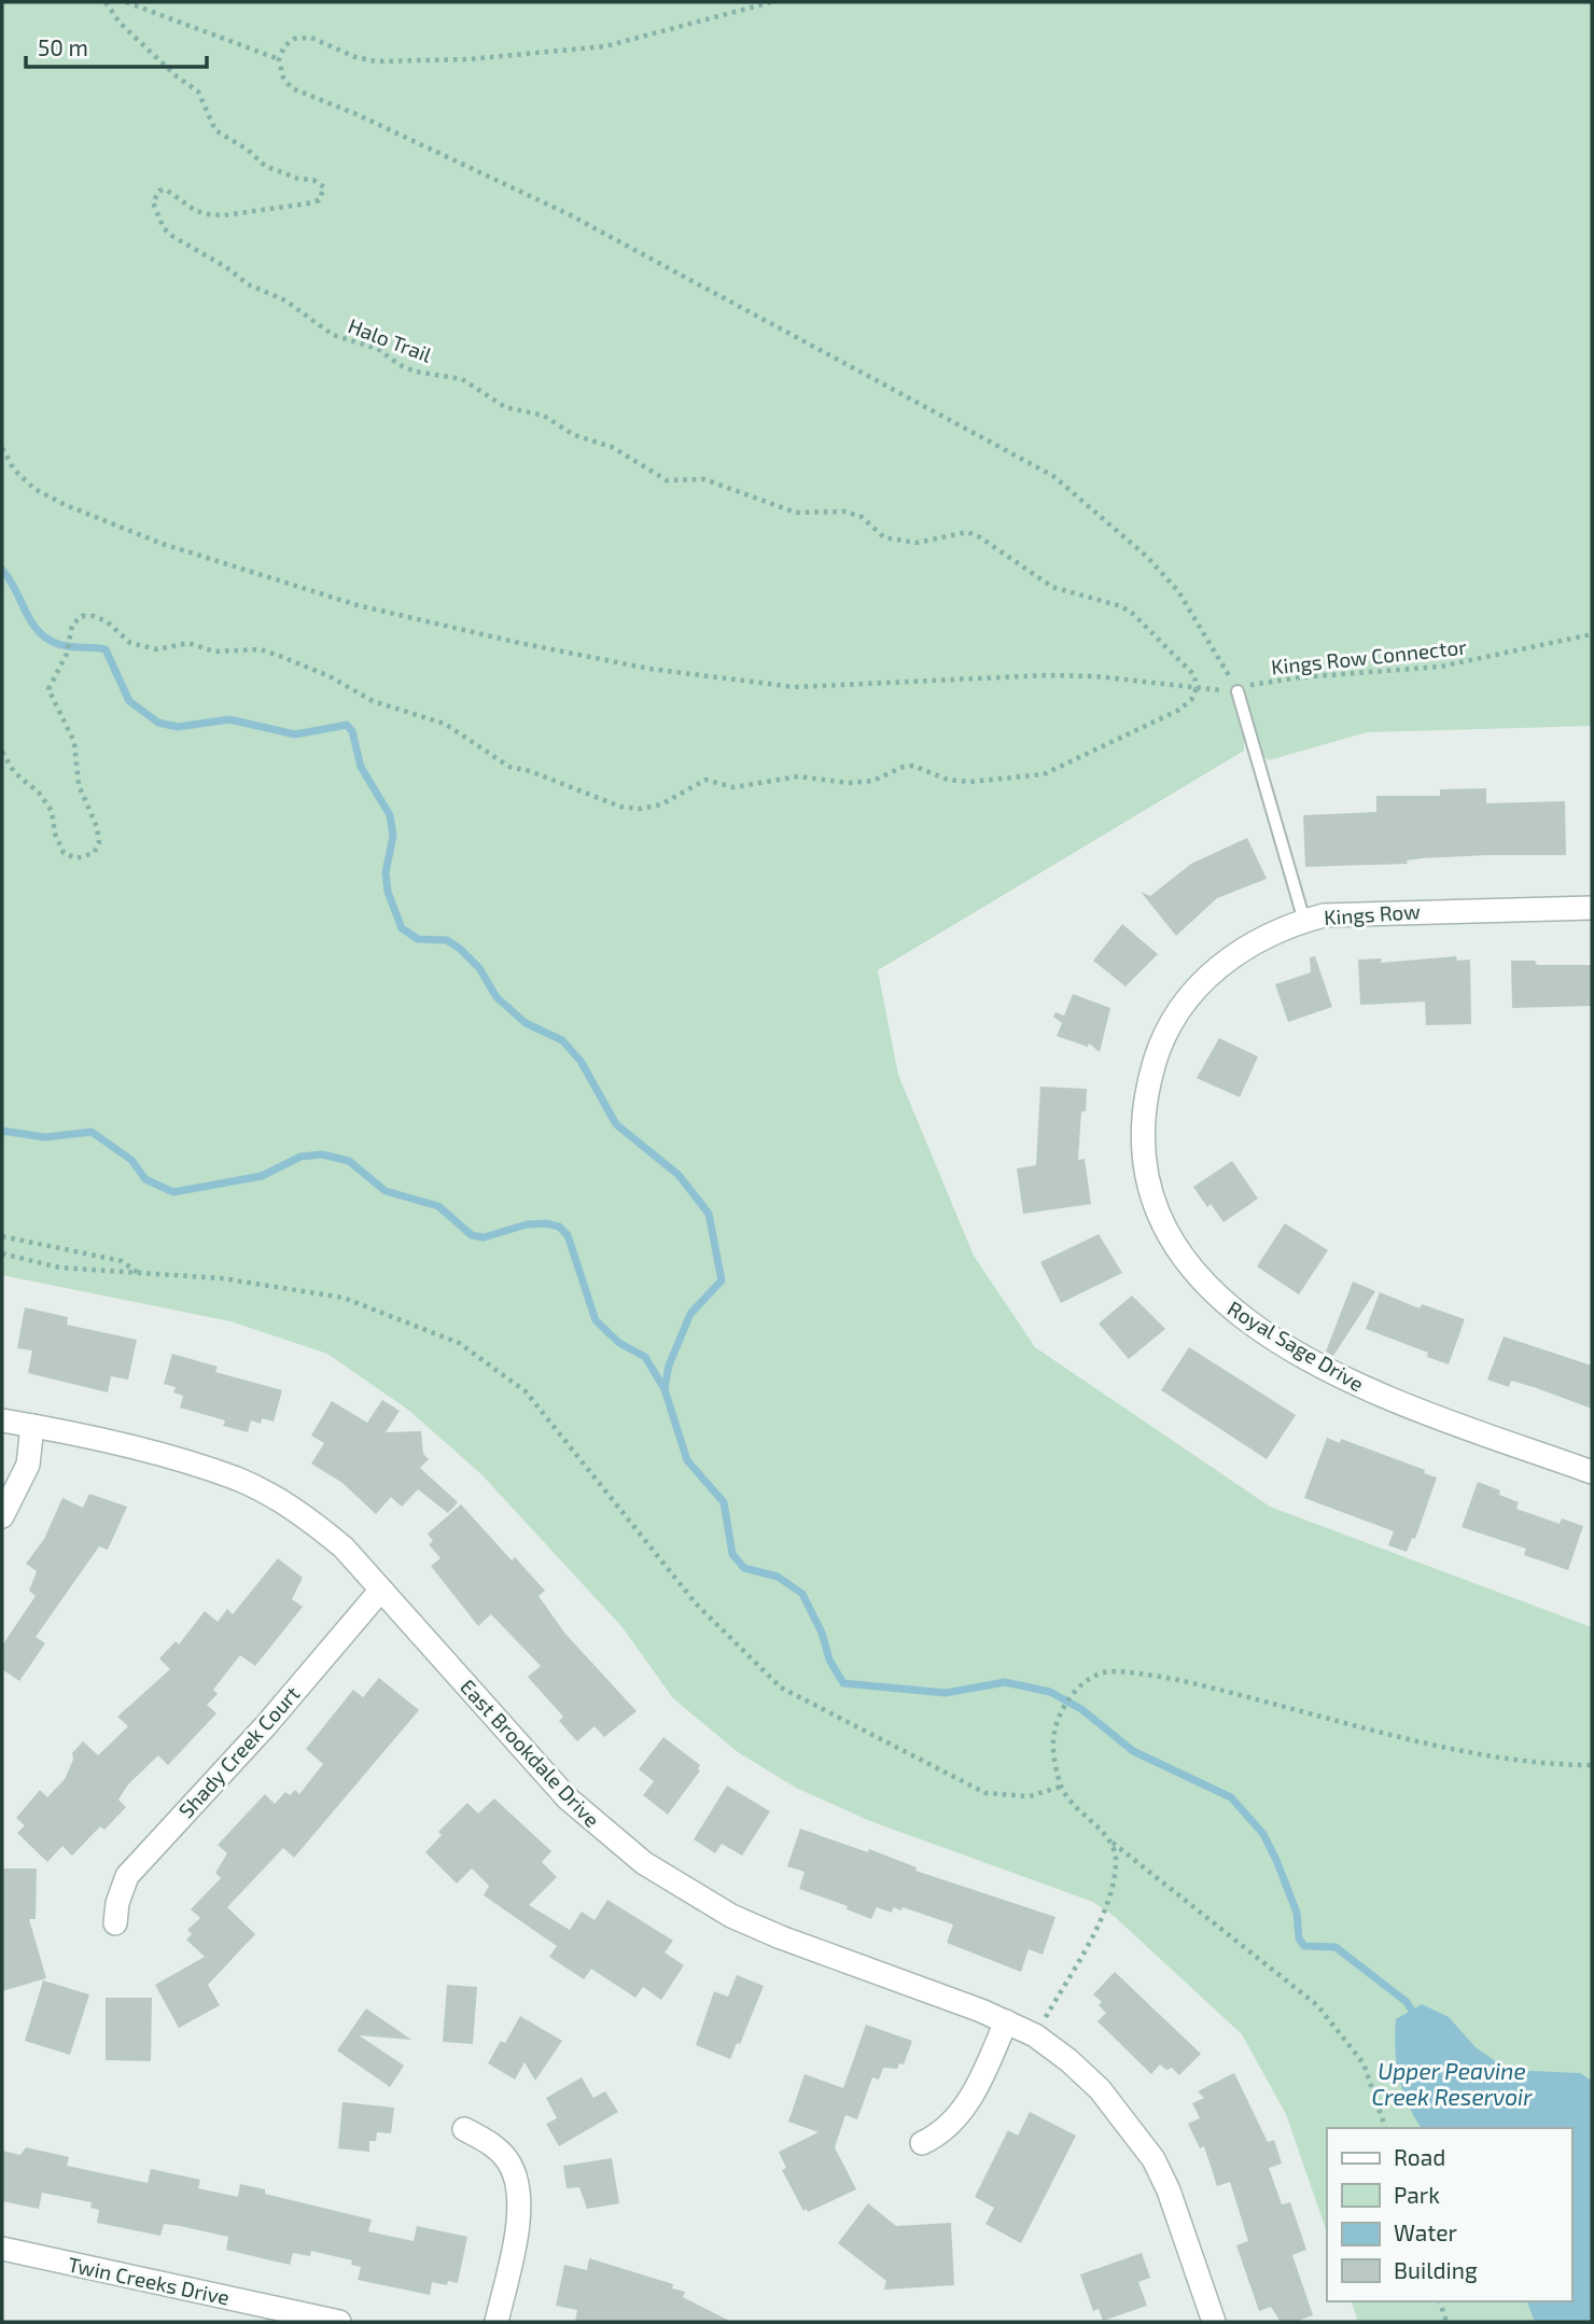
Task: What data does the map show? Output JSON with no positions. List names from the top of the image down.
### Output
{
  "streets": {
    "street": [
      "Kings Row",
      "Royal Sage Drive",
      "Shady Creek Court",
      "East Brookdale Drive",
      "Twin Creeks Drive"
    ],
    "path": ["Halo Trail", "Kings Row Connector"]
  },
  "crossings": [
    ["Kings Row", "Royal Sage Drive"],
    ["Shady Creek Court", "East Brookdale Drive"]
  ],
  "water": ["Upper Peavine Creek Reservoir"],
  "legend": [
    "Road",
    "Park",
    "Water",
    "Building"
  ],
  "scale_bar": "50 m"
}
